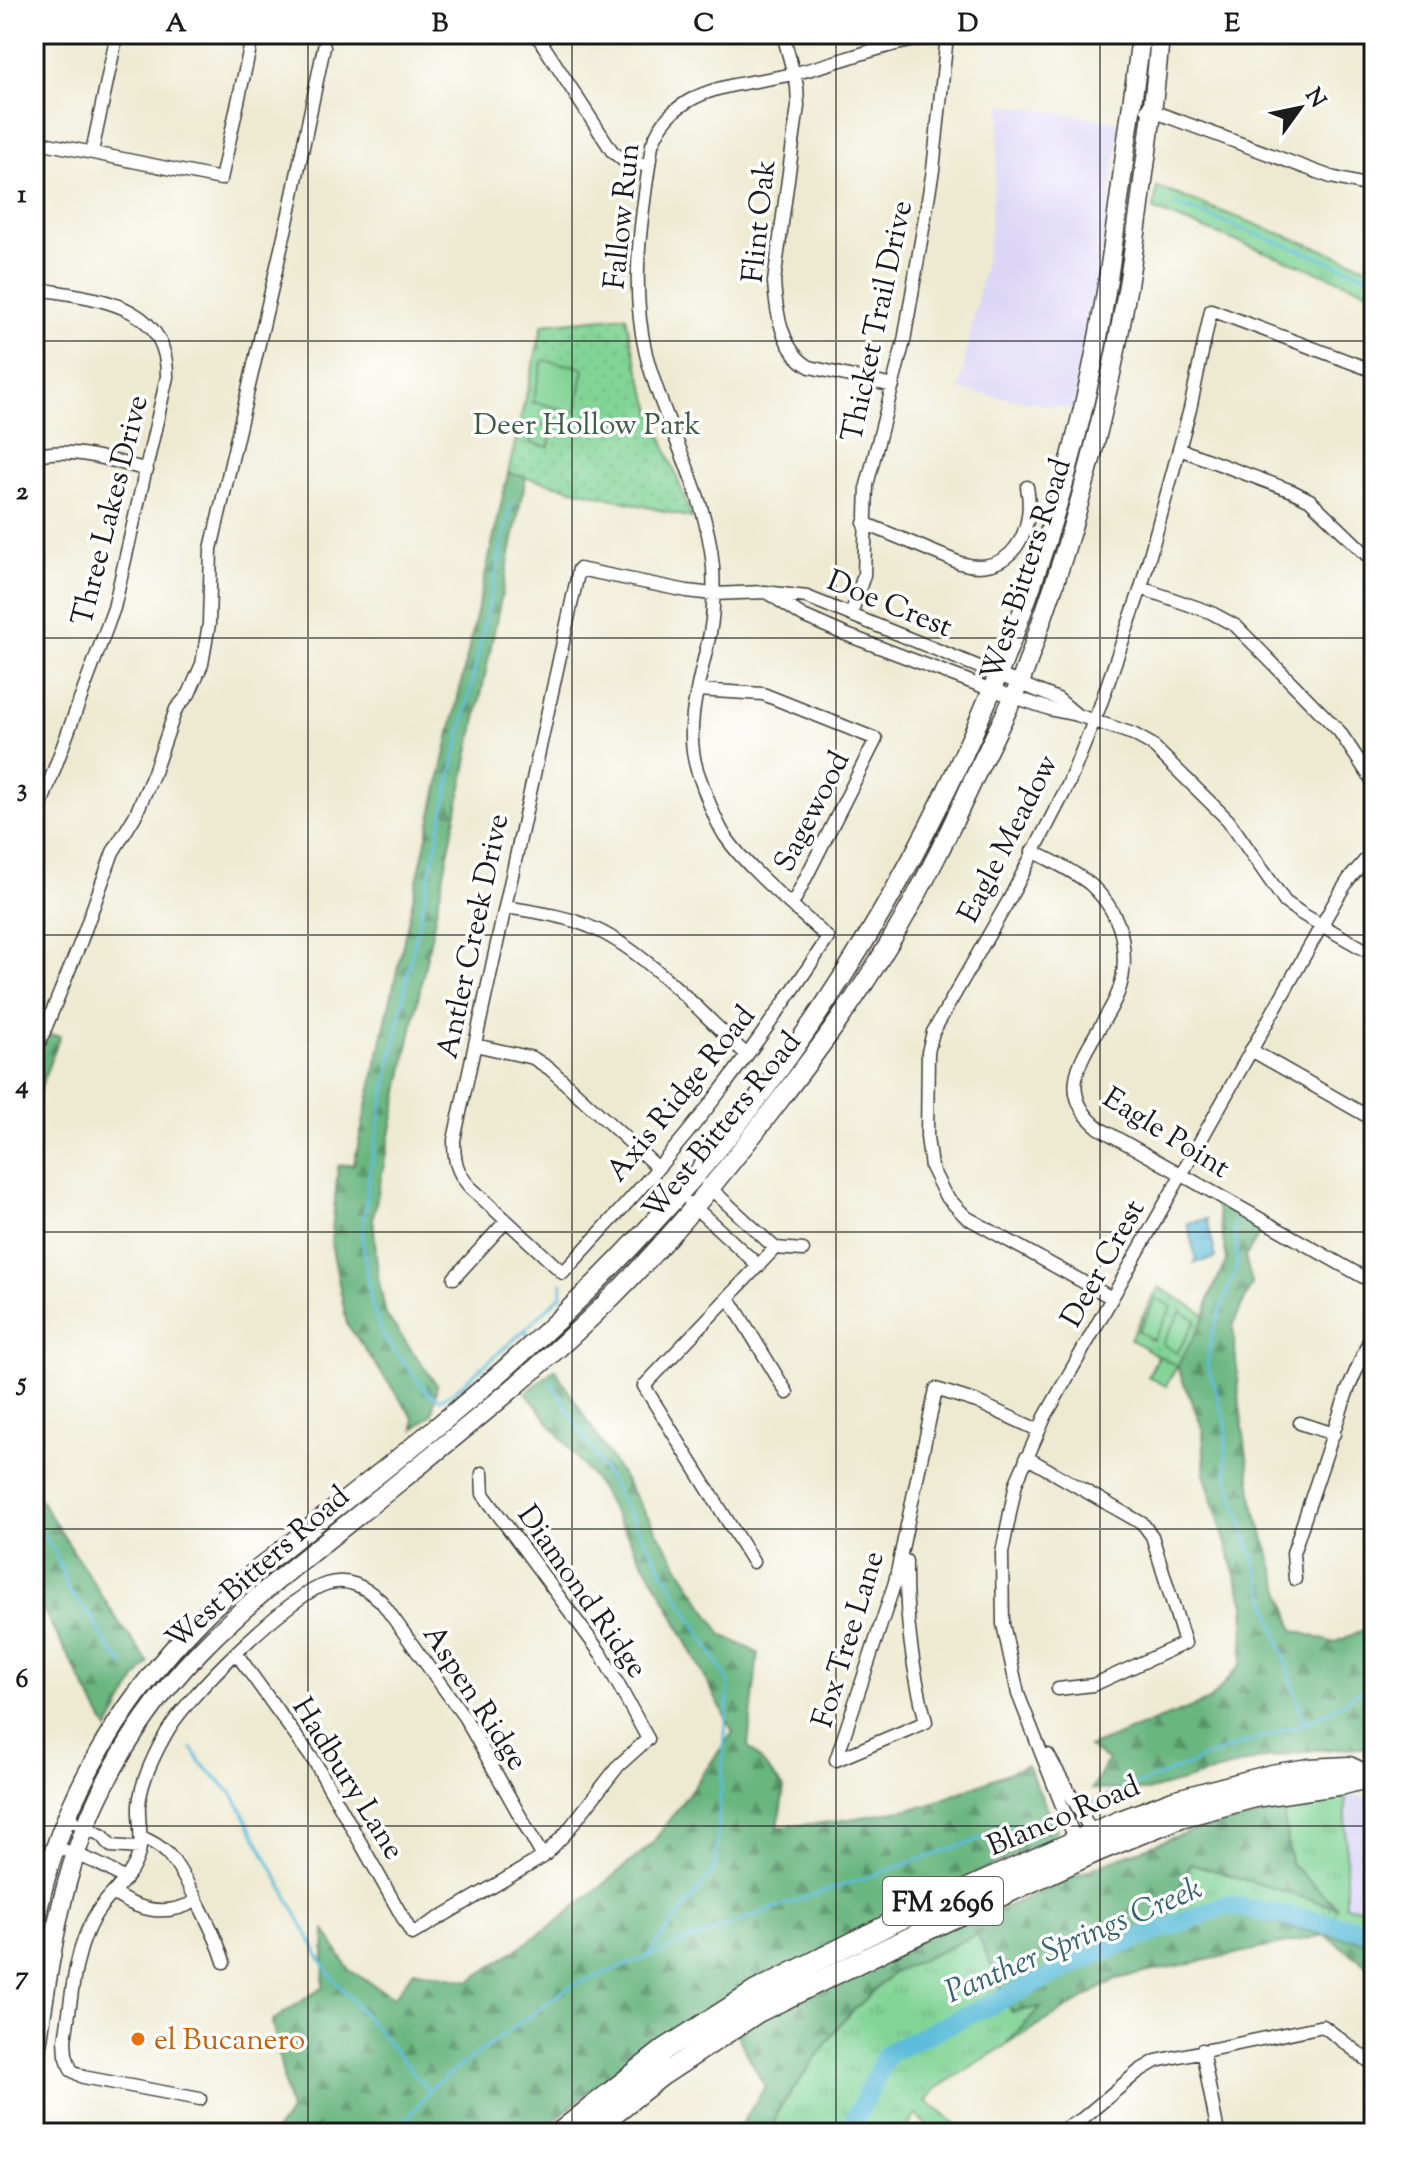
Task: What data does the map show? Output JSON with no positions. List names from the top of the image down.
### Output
{
  "streets": {
    "main road": ["West Bitters Road", "Blanco Road", "FM 2696"],
    "street": [
      "Fallow Run",
      "Flint Oak",
      "Thicket Trail Drive",
      "Three Lakes Drive",
      "Doe Crest",
      "Sagewood",
      "Eagle Meadow",
      "Antler Creek Drive",
      "Axis Ridge Road",
      "Eagle Point",
      "Deer Crest",
      "Diamond Ridge",
      "Fox Tree Lane",
      "Aspen Ridge",
      "Hadbury Lane"
    ]
  },
  "crossings": [
    ["Fallow Run", "Flint Oak"],
    ["Fallow Run", "Thicket Trail Drive"],
    ["Fallow Run", "Doe Crest"],
    ["Fallow Run", "Sagewood"],
    ["Fallow Run", "Axis Ridge Road"],
    ["Flint Oak", "Thicket Trail Drive"],
    ["Thicket Trail Drive", "Doe Crest"],
    ["West Bitters Road", "Doe Crest"],
    ["Doe Crest", "Eagle Meadow"],
    ["Doe Crest", "Antler Creek Drive"],
    ["Doe Crest", "Deer Crest"],
    ["Eagle Meadow", "Eagle Point"],
    ["Eagle Meadow", "Deer Crest"],
    ["Antler Creek Drive", "Axis Ridge Road"],
    ["Eagle Point", "Deer Crest"],
    ["Deer Crest", "Fox Tree Lane"],
    ["Deer Crest", "Blanco Road"],
    ["Diamond Ridge", "Aspen Ridge"],
    ["Diamond Ridge", "Hadbury Lane"],
    ["Aspen Ridge", "Hadbury Lane"]
  ],
  "water": ["Panther Springs Creek"],
  "parks": ["Deer Hollow Park"],
  "places": ["el Bucanero"],
  "north": "top right",
  "grid": {
    "columns": [
      "A",
      "B",
      "C",
      "D",
      "E"
    ],
    "rows": [
      "1",
      "2",
      "3",
      "4",
      "5",
      "6",
      "7"
    ]
  }
}
